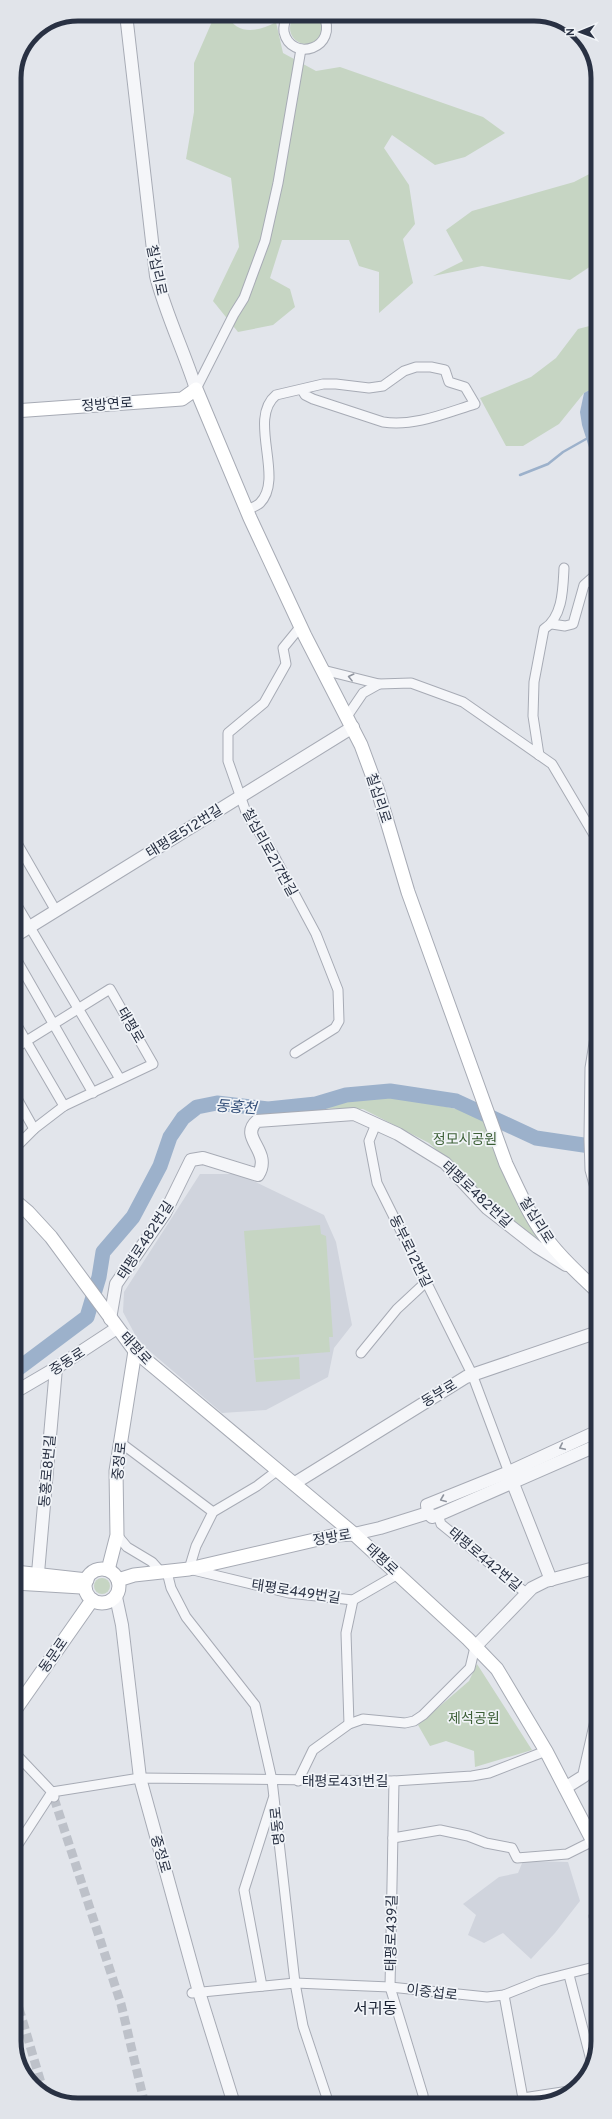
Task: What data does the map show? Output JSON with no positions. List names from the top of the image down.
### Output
{
  "streets": {
    "main road": [
      "칠십리로",
      "정방연로",
      "태평로",
      "중정로",
      "정방로",
      "동문로"
    ],
    "street": [
      "태평로512번길",
      "칠십리로217번길",
      "태평로482번길",
      "동부로12번길",
      "중동로",
      "동부로",
      "동홍로8번길",
      "태평로442번길",
      "태평로449번길",
      "태평로431번길",
      "명동로",
      "태평로439길",
      "이중섭로"
    ]
  },
  "crossings": [
    ["칠십리로", "정방연로"],
    ["칠십리로", "태평로512번길"],
    ["칠십리로", "칠십리로217번길"],
    ["칠십리로", "태평로482번길"],
    ["태평로512번길", "칠십리로217번길"],
    ["태평로", "태평로482번길"],
    ["태평로", "중동로"],
    ["태평로", "동부로"],
    ["태평로", "중정로"],
    ["태평로", "정방로"],
    ["태평로", "태평로442번길"],
    ["태평로", "태평로449번길"],
    ["태평로", "태평로431번길"],
    ["태평로482번길", "동부로12번길"],
    ["태평로482번길", "중동로"],
    ["동부로12번길", "동부로"],
    ["중동로", "동홍로8번길"],
    ["중정로", "정방로"],
    ["중정로", "동문로"],
    ["중정로", "태평로431번길"],
    ["중정로", "이중섭로"],
    ["정방로", "태평로442번길"],
    ["정방로", "태평로449번길"],
    ["정방로", "동문로"],
    ["정방로", "명동로"],
    ["태평로431번길", "명동로"],
    ["태평로431번길", "태평로439길"],
    ["명동로", "이중섭로"],
    ["태평로439길", "이중섭로"]
  ],
  "districts": ["서귀동"],
  "water": ["동홍천"],
  "parks": ["정모시공원", "제석공원"],
  "north": "left"
}
